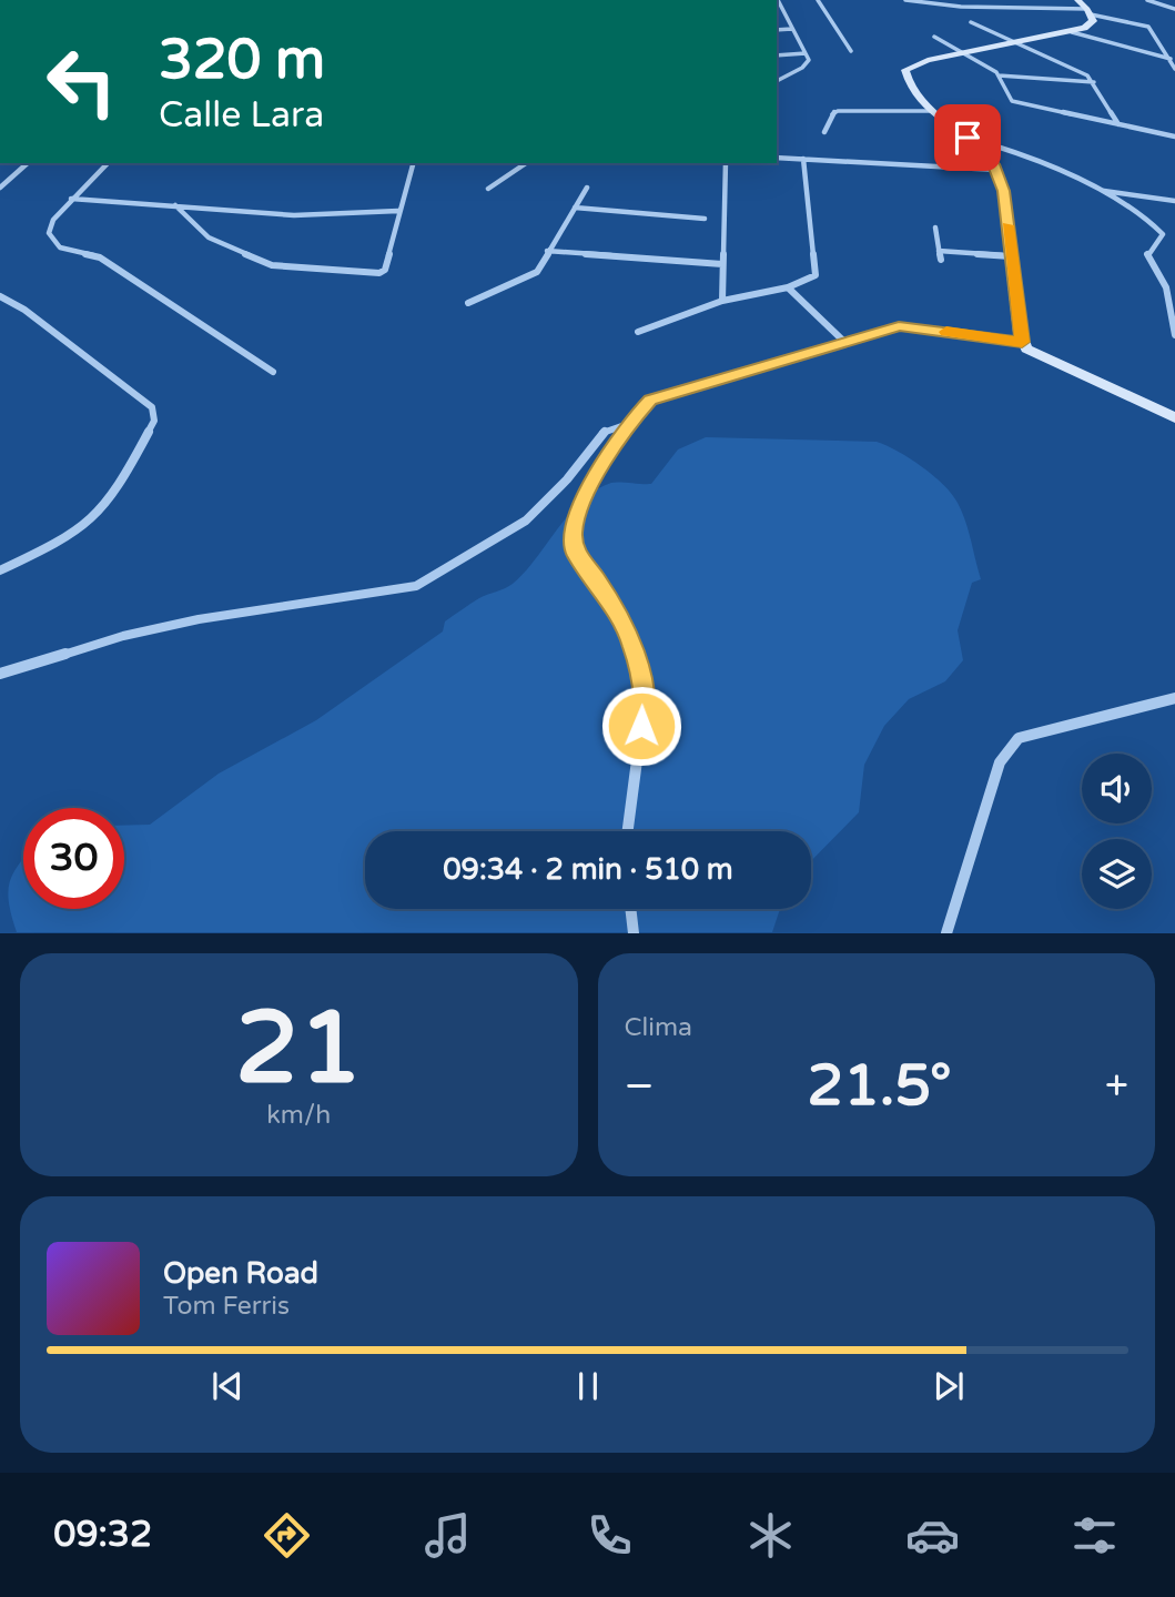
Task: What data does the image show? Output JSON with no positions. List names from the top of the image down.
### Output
{
  "page": {
    "turn": ["320 m", "Calle Lara"],
    "limit": "30",
    "trip": "09:34 · 2 min · 510 m",
    "tile": [
      ["21", "km/h"],
      "Clima"
    ],
    "heat": ["−", "21.5°", "+"],
    "song": ["Open Road", "Tom Ferris"],
    "tabs": "09:32"
  }
}
